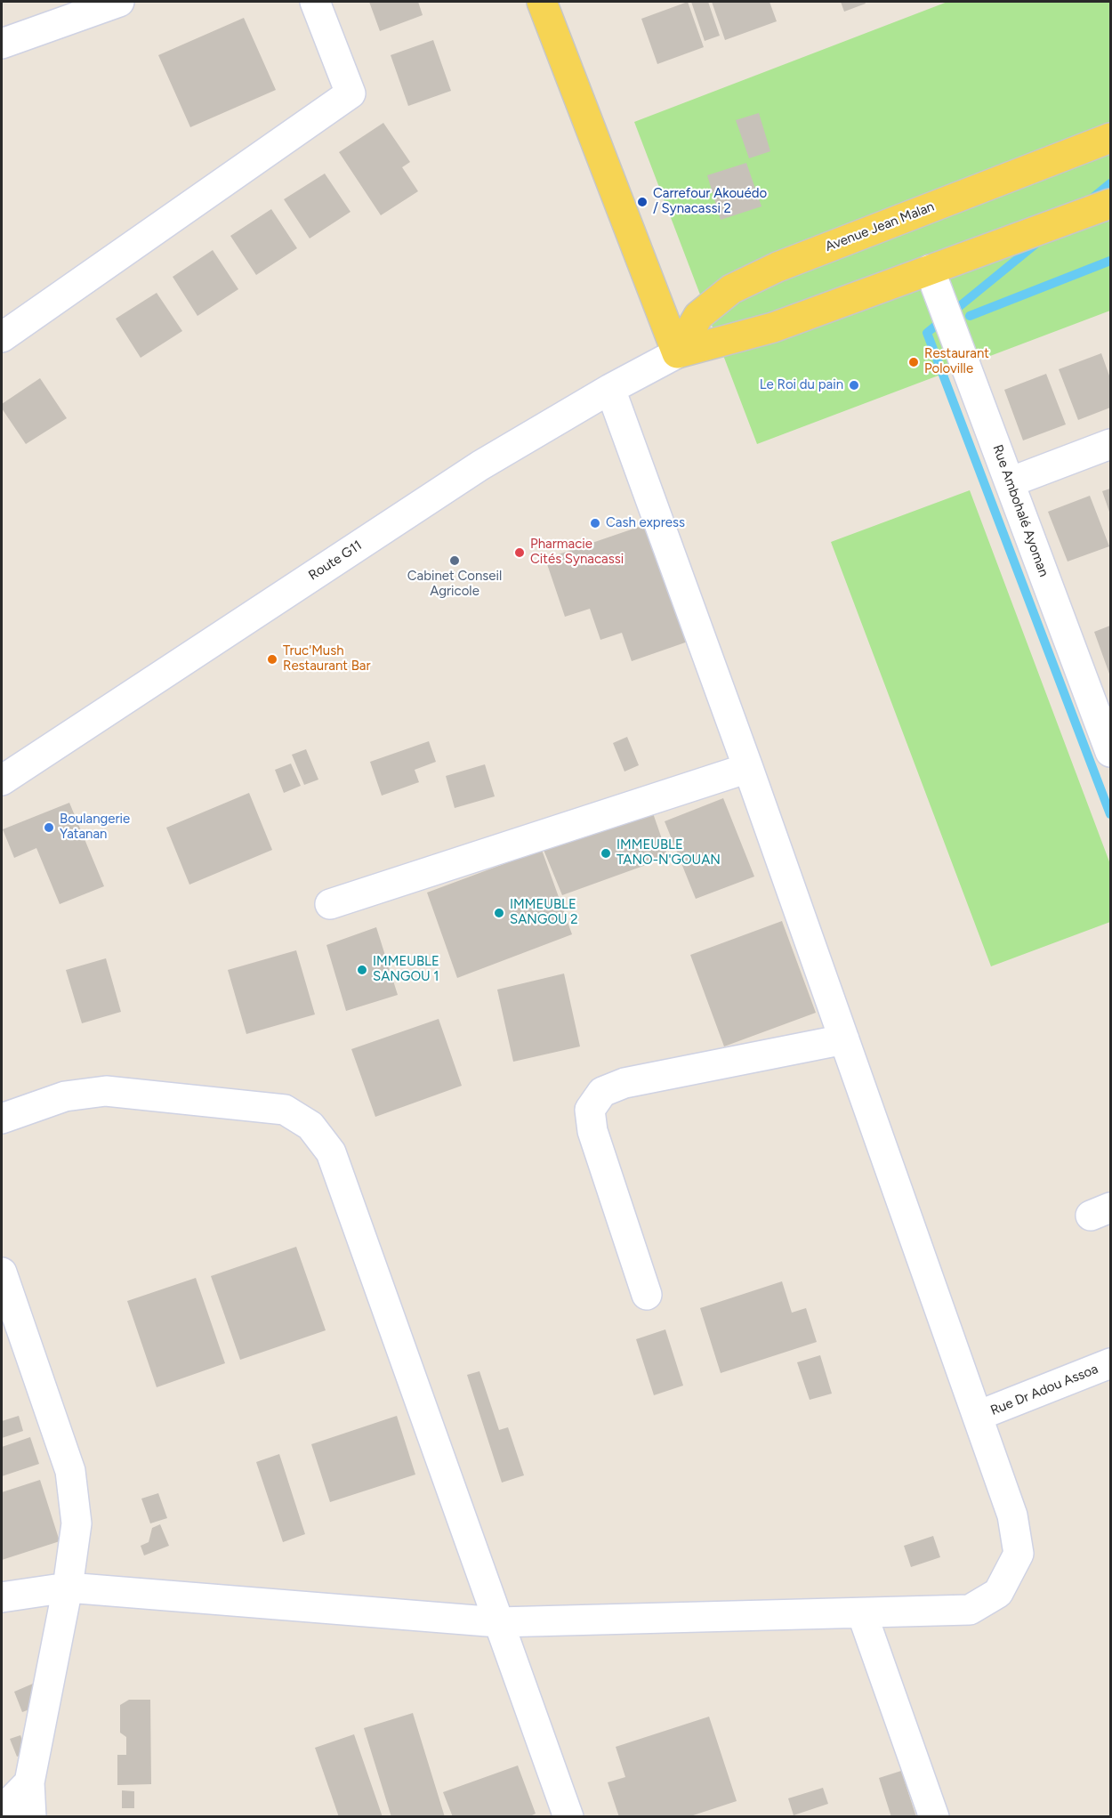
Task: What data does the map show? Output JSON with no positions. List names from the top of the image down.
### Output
{
  "streets": {
    "main road": ["Avenue Jean Malan"],
    "street": ["Rue Ambohalé Ayoman", "Route G11", "Rue Dr Adou Assoa"]
  },
  "crossings": [
    ["Avenue Jean Malan", "Route G11"]
  ],
  "places": [
    "Carrefour Akouédo / Synacassi 2",
    "Restaurant Poloville",
    "Le Roi du pain",
    "Cash express",
    "Pharmacie Cités Synacassi",
    "Cabinet Conseil Agricole",
    "Truc'Mush Restaurant Bar",
    "Boulangerie Yatanan",
    "IMMEUBLE TANO-N'GOUAN",
    "IMMEUBLE SANGOU 2",
    "IMMEUBLE SANGOU 1"
  ]
}
